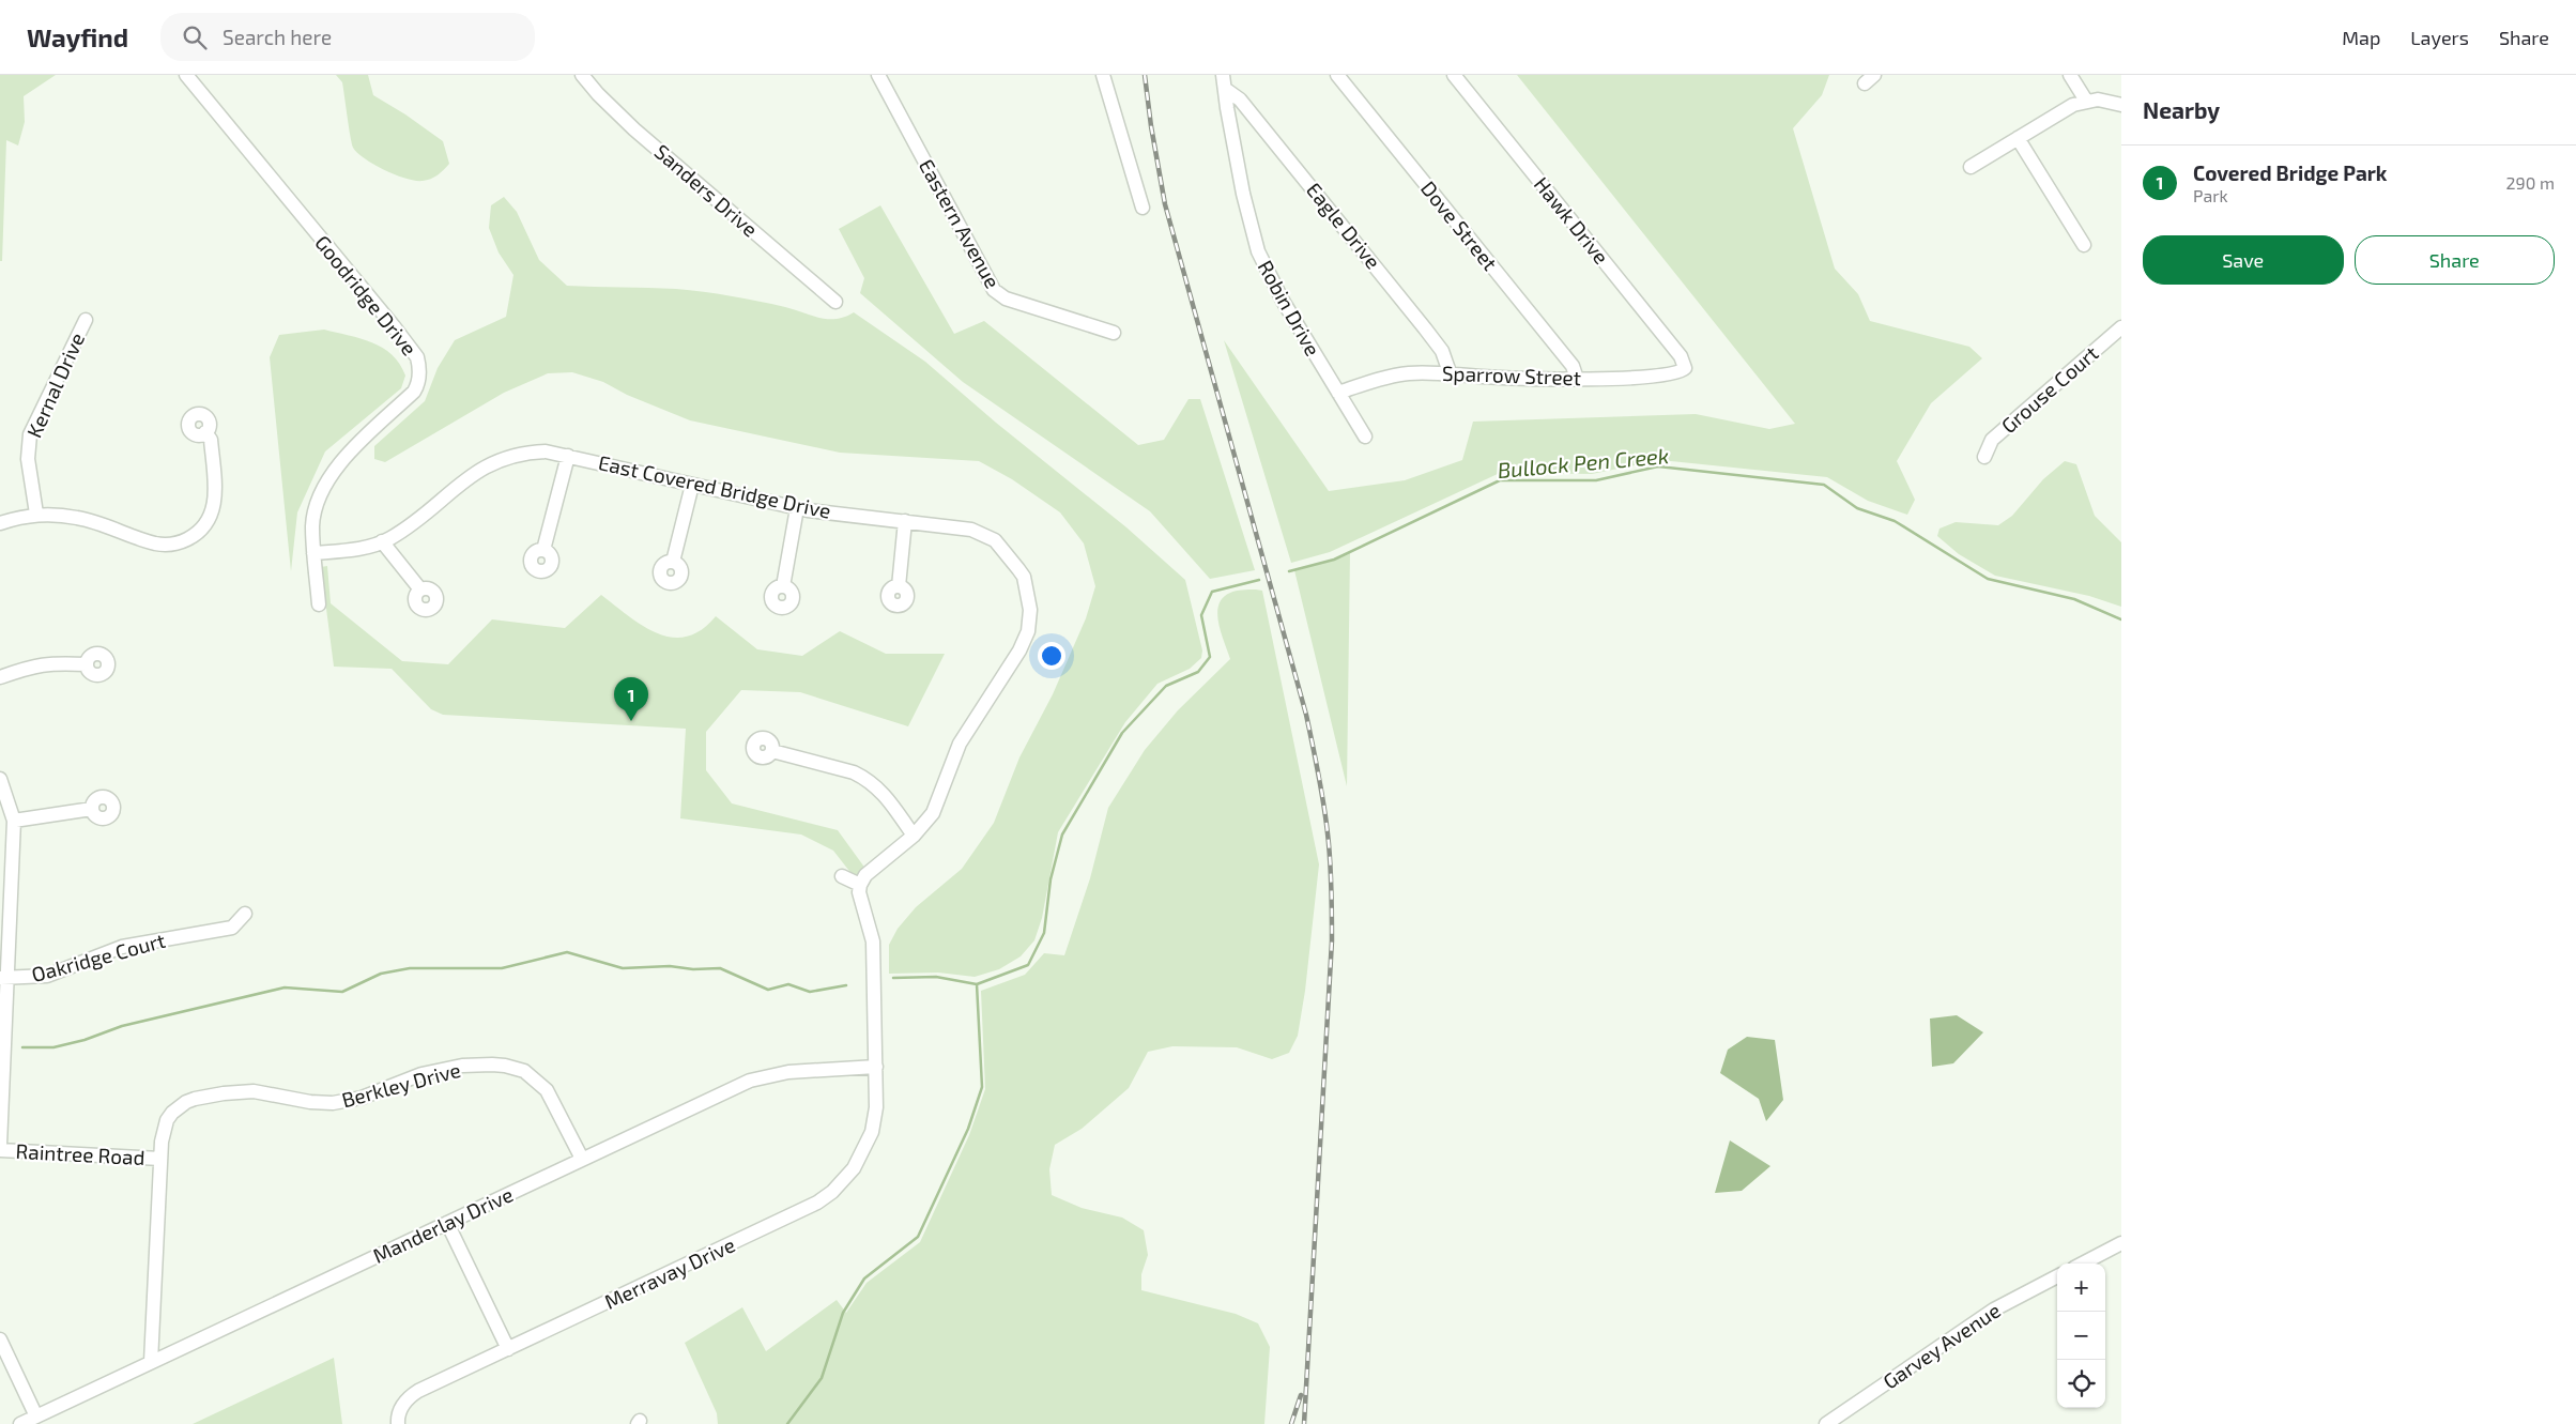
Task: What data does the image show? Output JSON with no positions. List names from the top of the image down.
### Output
{
  "streets": {
    "street": [
      "Sanders Drive",
      "Hawk Drive",
      "Eastern Avenue",
      "Eagle Drive",
      "Dove Street",
      "Goodridge Drive",
      "Robin Drive",
      "Sparrow Street",
      "Kernal Drive",
      "Grouse Court",
      "East Covered Bridge Drive",
      "Oakridge Court",
      "Berkley Drive",
      "Raintree Road",
      "Manderlay Drive",
      "Merravay Drive",
      "Garvey Avenue"
    ]
  },
  "crossings": [
    ["Hawk Drive", "Sparrow Street"],
    ["Eagle Drive", "Robin Drive"],
    ["Eagle Drive", "Sparrow Street"],
    ["Dove Street", "Sparrow Street"],
    ["Goodridge Drive", "East Covered Bridge Drive"],
    ["Robin Drive", "Sparrow Street"],
    ["Berkley Drive", "Raintree Road"],
    ["Berkley Drive", "Manderlay Drive"],
    ["Manderlay Drive", "Merravay Drive"]
  ],
  "water": ["Bullock Pen Creek"],
  "page": {
    "header": "Wayfind",
    "search": "Search here",
    "nav": ["Map", "Layers", "Share"],
    "heading": "Nearby",
    "list": [
      {
        "mark": "1",
        "name": "Covered Bridge Park",
        "note": "Park",
        "value": "290 m"
      }
    ],
    "buttons": ["Save", "Share"],
    "pins": "1",
    "map_buttons": ["+", "−"]
  }
}
